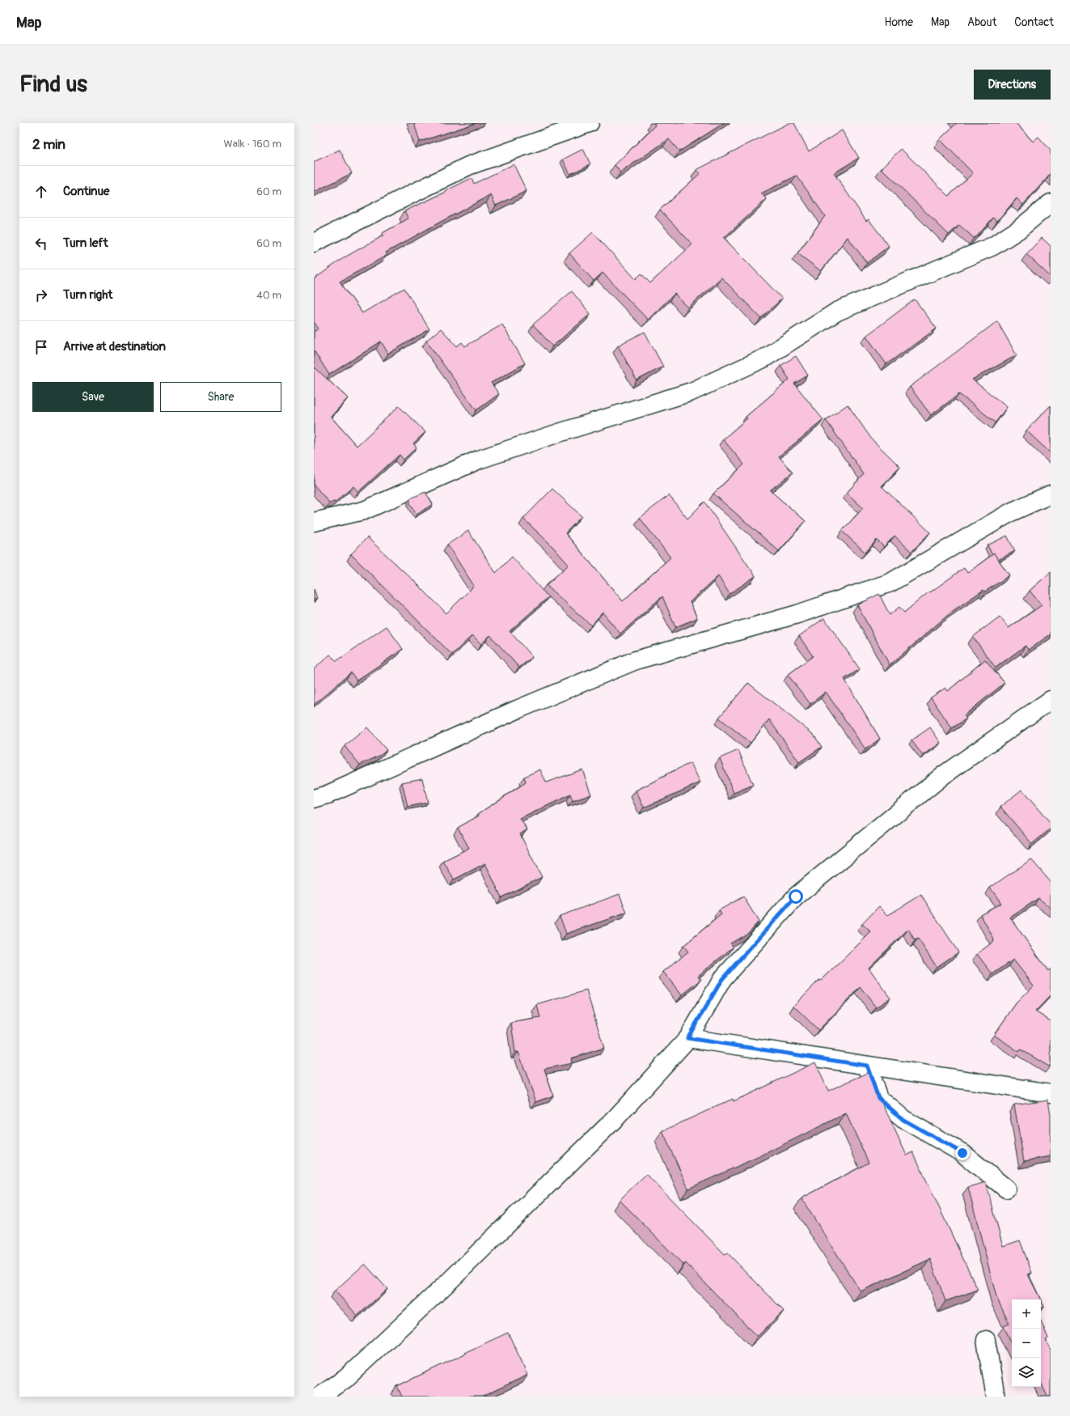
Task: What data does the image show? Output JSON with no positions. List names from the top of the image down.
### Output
{
  "page": {
    "header": "Map",
    "nav": [
      "Home",
      "Map",
      "About",
      "Contact"
    ],
    "buttons": [
      "Directions",
      ["Save", "Share"]
    ],
    "title": "Find us",
    "heading": ["2 min", "Walk · 160 m"],
    "list": [
      ["Continue", "60 m"],
      ["Turn left", "60 m"],
      ["Turn right", "40 m"],
      "Arrive at destination"
    ],
    "map_buttons": ["+", "−"]
  }
}
